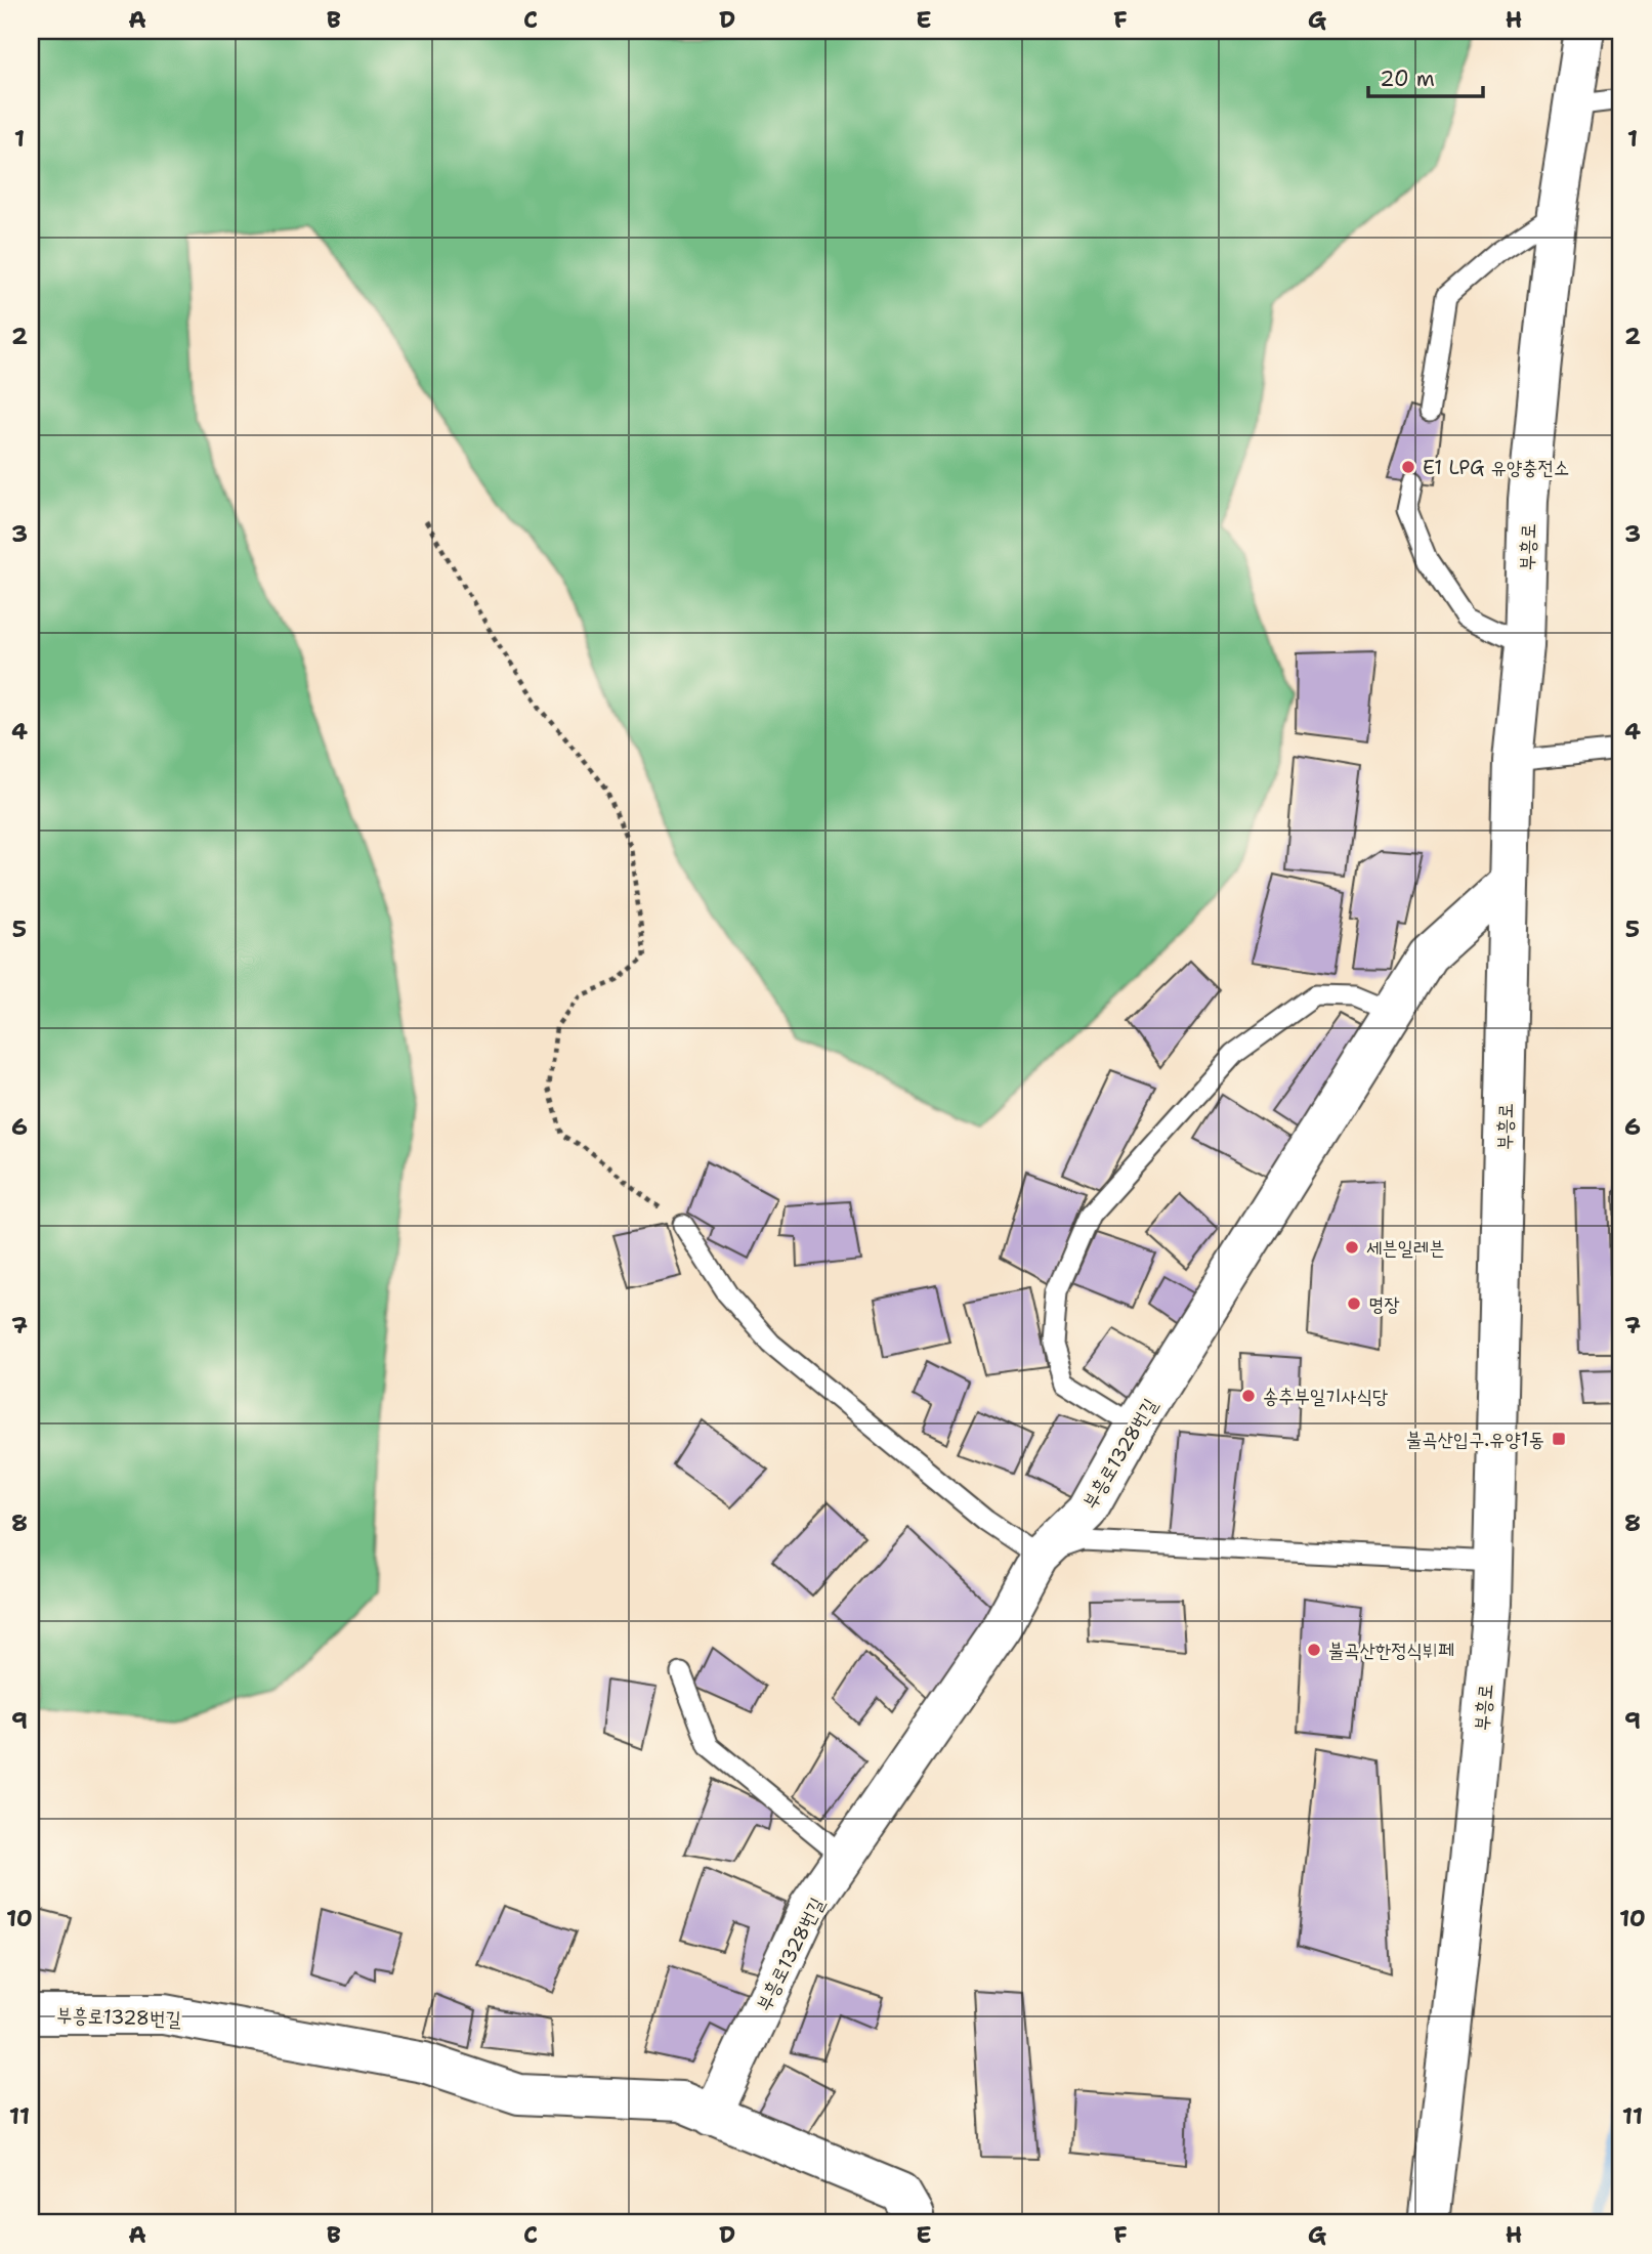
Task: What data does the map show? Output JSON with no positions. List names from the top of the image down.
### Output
{
  "streets": {
    "street": ["부흥로", "부흥로1328번길"]
  },
  "crossings": [
    ["부흥로", "부흥로1328번길"]
  ],
  "places": {
    "other": [
      "E1 LPG 유양충전소",
      "세븐일레븐",
      "명장",
      "송추부일기사식당",
      "불곡산한정식뷔페"
    ],
    "transit": ["불곡산입구.유양1동"]
  },
  "scale_bar": "20 m",
  "grid": {
    "columns": [
      "A",
      "B",
      "C",
      "D",
      "E",
      "F",
      "G",
      "H"
    ],
    "rows": [
      "1",
      "2",
      "3",
      "4",
      "5",
      "6",
      "7",
      "8",
      "9",
      "10",
      "11"
    ]
  }
}
